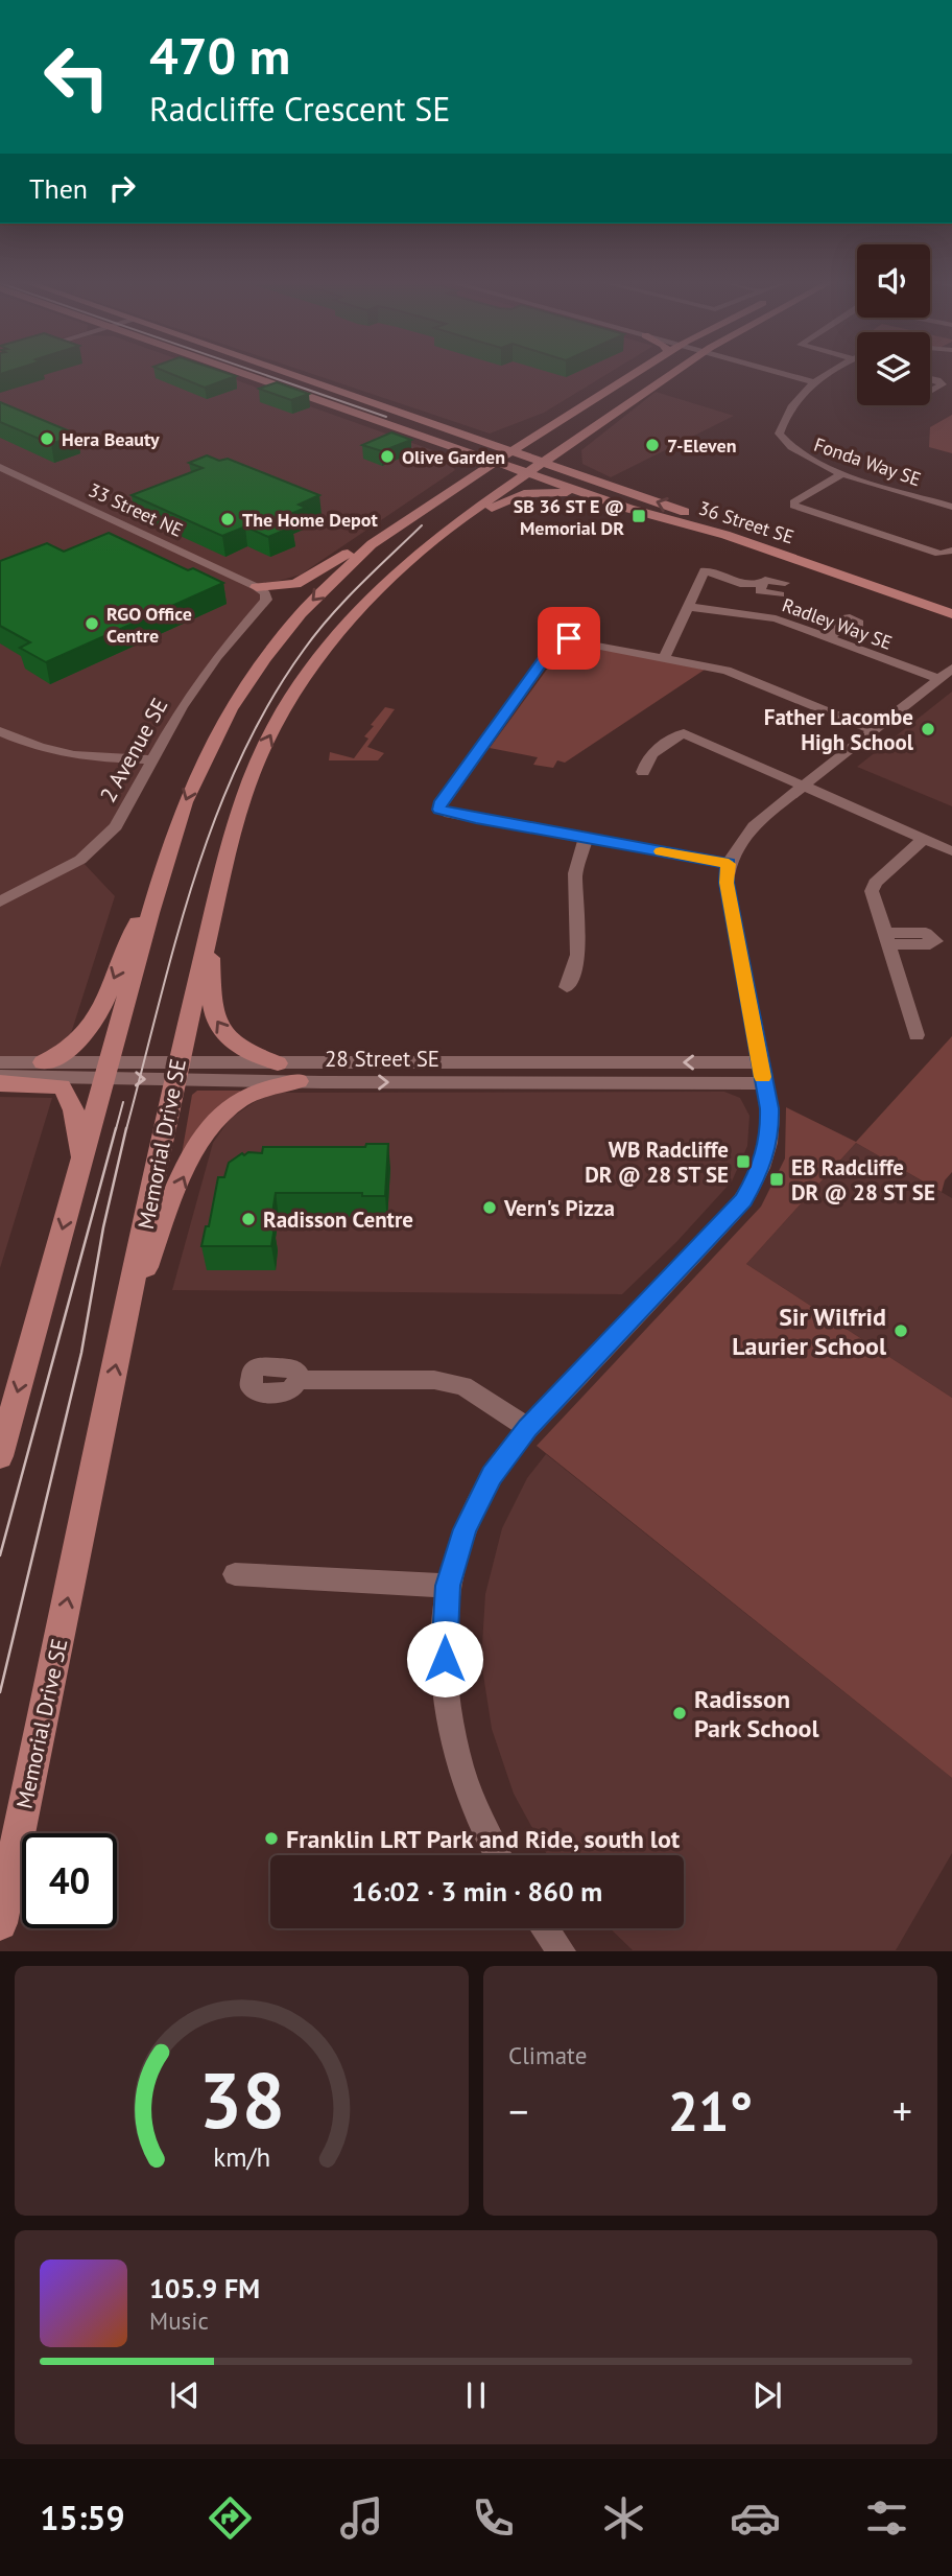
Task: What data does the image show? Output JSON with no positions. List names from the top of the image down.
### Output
{
  "streets": {
    "main road": ["36 Street SE", "Memorial Drive SE"],
    "street": [
      "Fonda Way SE",
      "33 Street NE",
      "Radley Way SE",
      "2 Avenue SE",
      "28 Street SE"
    ]
  },
  "crossings": [
    ["33 Street NE", "2 Avenue SE"],
    ["36 Street SE", "Memorial Drive SE"],
    ["28 Street SE", "Memorial Drive SE"]
  ],
  "places": {
    "other": [
      "Hera Beauty",
      "7-Eleven",
      "Olive Garden",
      "The Home Depot",
      "RGO Office Centre",
      "Father Lacombe High School",
      "Vern's Pizza",
      "Radisson Centre",
      "Sir Wilfrid Laurier School",
      "Radisson Park School",
      "Franklin LRT Park and Ride, south lot"
    ],
    "transit": ["SB 36 ST E @ Memorial DR", "WB Radcliffe DR @ 28 ST SE", "EB Radcliffe DR @ 28 ST SE"]
  },
  "page": {
    "turn": ["470 m", "Radcliffe Crescent SE"],
    "then": "Then",
    "limit": "40",
    "trip": "16:02 · 3 min · 860 m",
    "tile": "Climate",
    "heat": ["−", "21°", "+"],
    "song": ["105.9 FM", "Music"],
    "tabs": "15:59",
    "gauge": ["38", "km/h"]
  }
}
